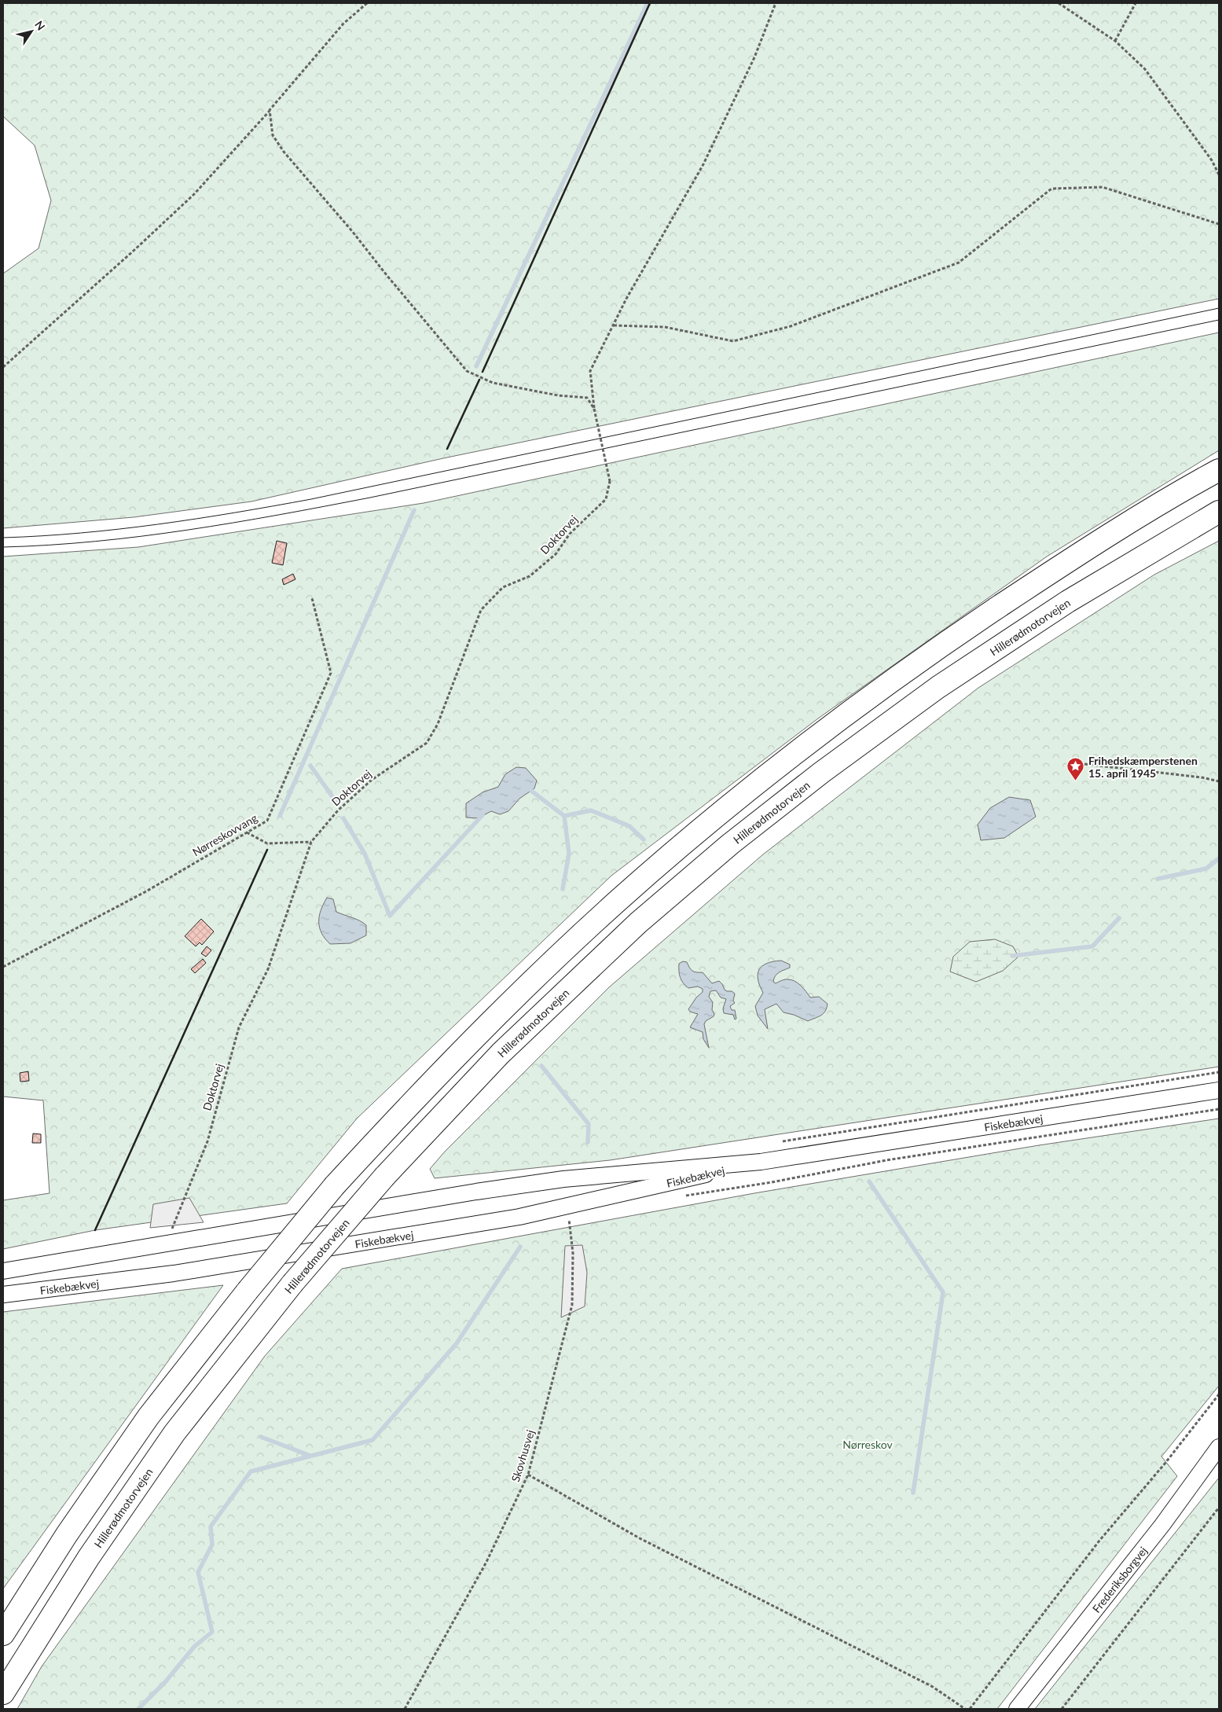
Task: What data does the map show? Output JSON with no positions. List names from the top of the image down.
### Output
{
  "streets": {
    "highway": ["Hillerødmotorvejen"],
    "street": ["Fiskebækvej", "Frederiksborgvej"],
    "path": ["Doktorvej", "Nørreskovvang", "Skovhusvej"]
  },
  "crossings": [
    ["Doktorvej", "Fiskebækvej"],
    ["Fiskebækvej", "Skovhusvej"]
  ],
  "parks": ["Nørreskov"],
  "places": {
    "place": ["Frihedskæmperstenen 15. april 1945"]
  },
  "north": "top right"
}
